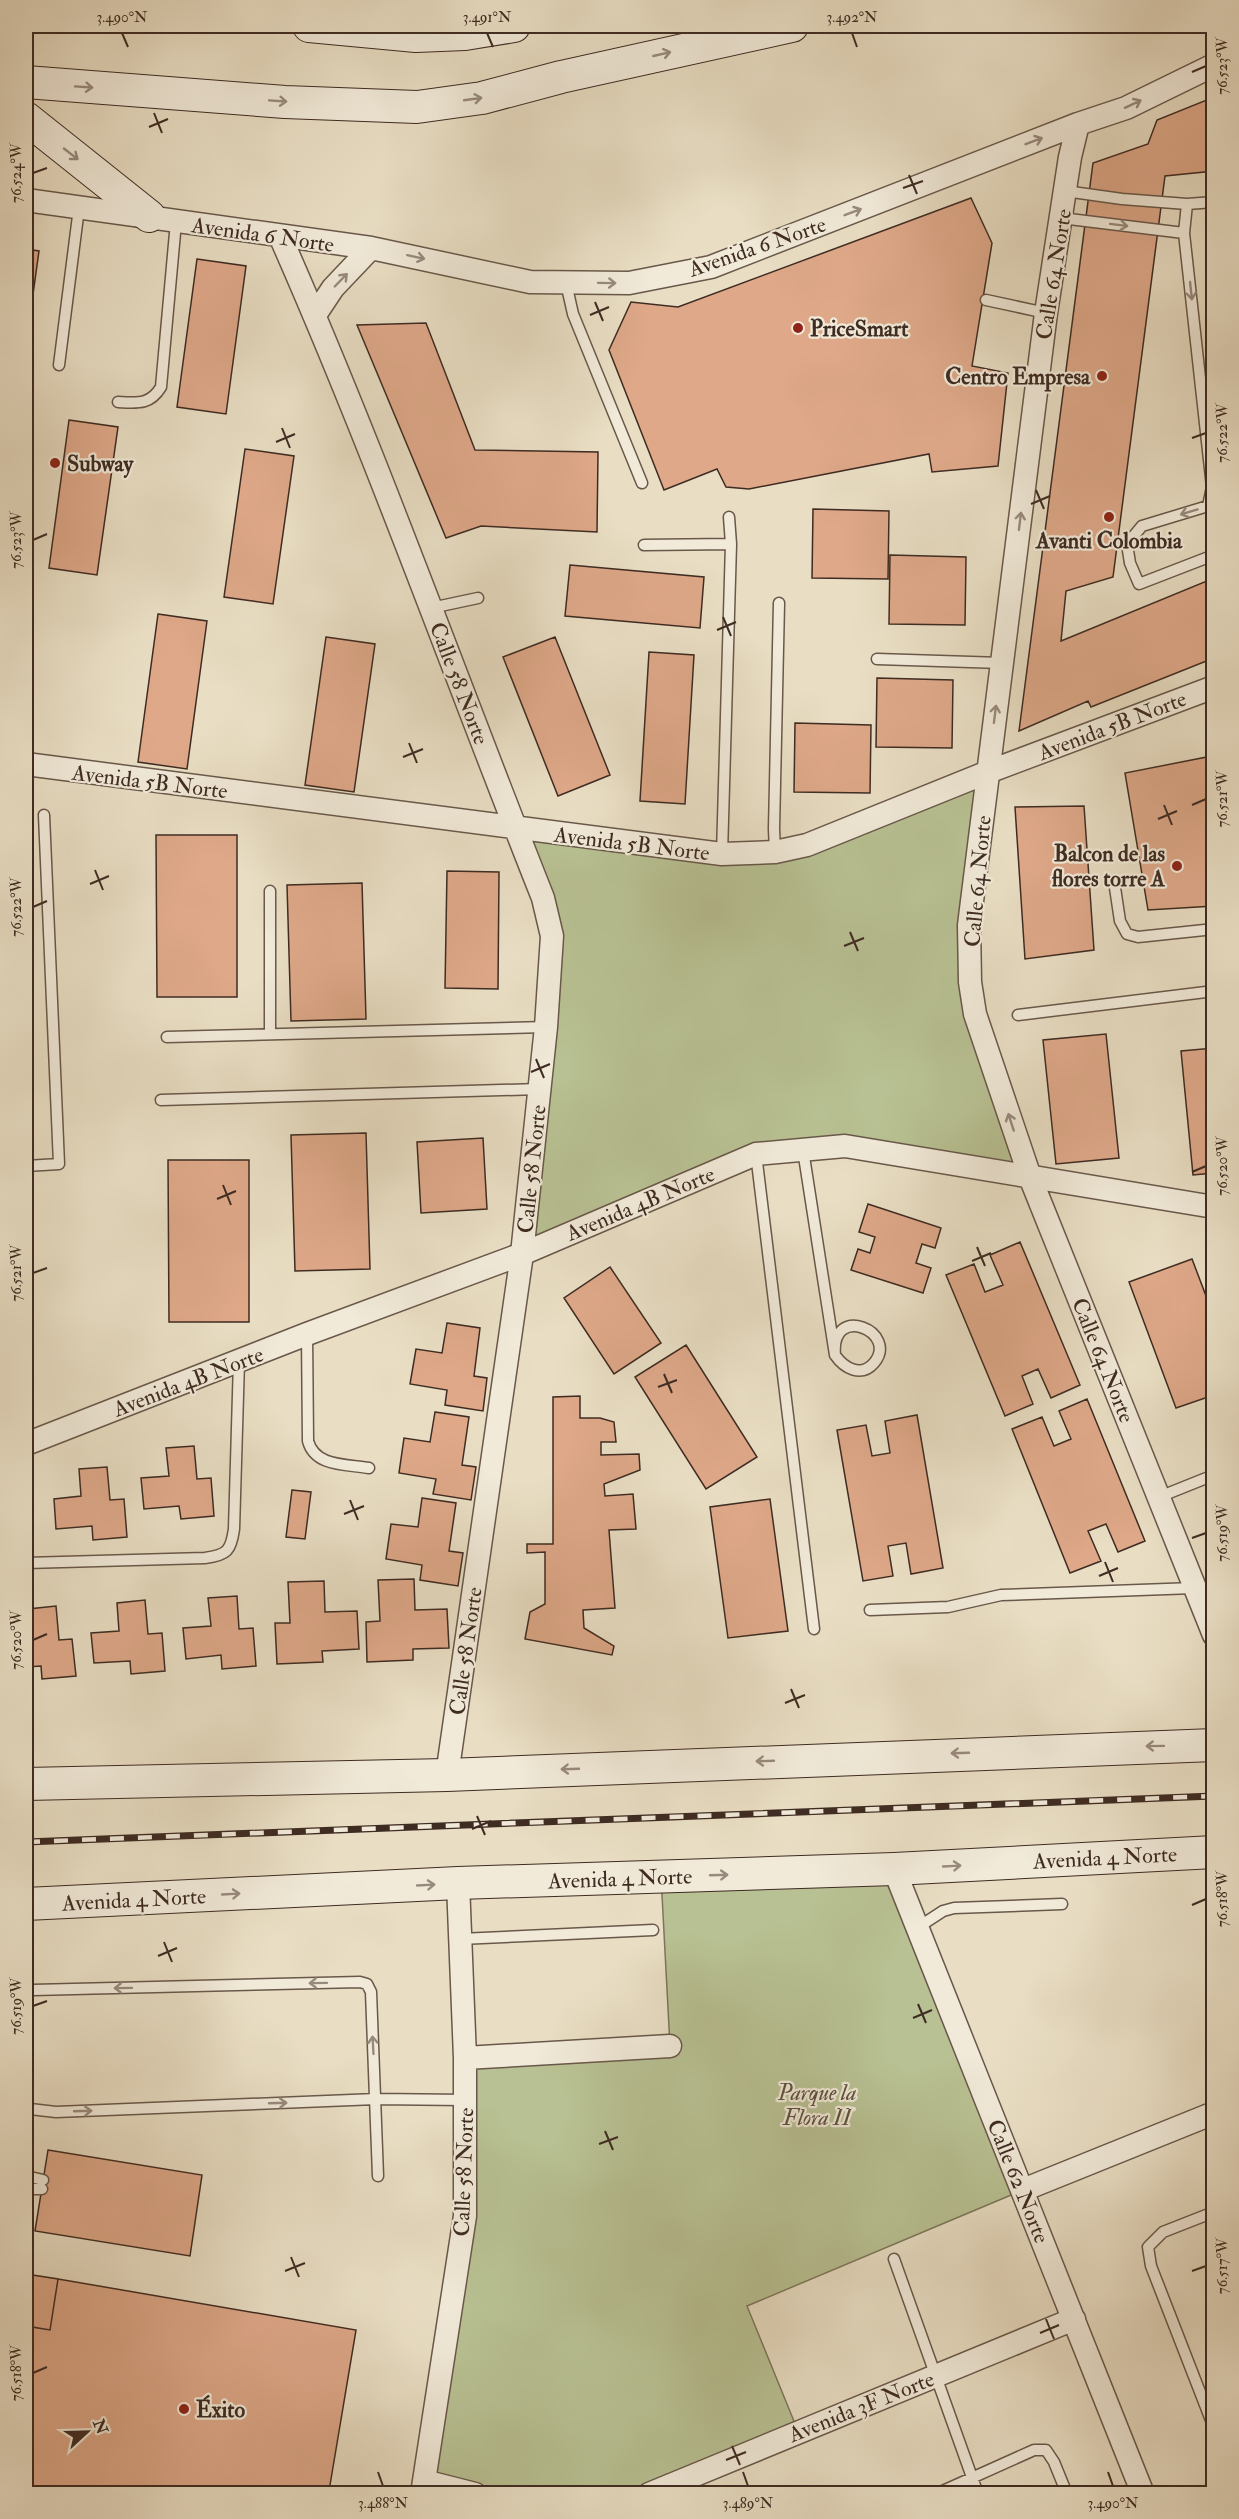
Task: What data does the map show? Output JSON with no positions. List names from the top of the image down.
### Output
{
  "streets": {
    "main road": ["Avenida 4 Norte"],
    "street": [
      "Avenida 6 Norte",
      "Calle 64 Norte",
      "Calle 58 Norte",
      "Avenida 5B Norte",
      "Avenida 4B Norte",
      "Calle 62 Norte",
      "Avenida 3F Norte"
    ]
  },
  "crossings": [
    ["Avenida 6 Norte", "Calle 64 Norte"],
    ["Avenida 6 Norte", "Calle 58 Norte"],
    ["Calle 64 Norte", "Avenida 5B Norte"],
    ["Calle 64 Norte", "Avenida 4B Norte"],
    ["Calle 58 Norte", "Avenida 5B Norte"],
    ["Calle 58 Norte", "Avenida 4B Norte"],
    ["Calle 58 Norte", "Avenida 4 Norte"],
    ["Avenida 4 Norte", "Calle 62 Norte"],
    ["Calle 62 Norte", "Avenida 3F Norte"]
  ],
  "one_way": ["Avenida 6 Norte", "Calle 64 Norte"],
  "parks": ["Parque la Flora II"],
  "places": [
    "PriceSmart",
    "Centro Empresa",
    "Subway",
    "Avanti Colombia",
    "Balcon de las flores torre A",
    "Éxito"
  ],
  "north": "right",
  "coordinates": [
    "3.490°N",
    "3.491°N",
    "3.492°N",
    "76.523°W",
    "76.524°W",
    "76.522°W",
    "76.521°W",
    "76.520°W",
    "76.519°W",
    "76.518°W",
    "76.517°W",
    "3.488°N",
    "3.489°N"
  ]
}
